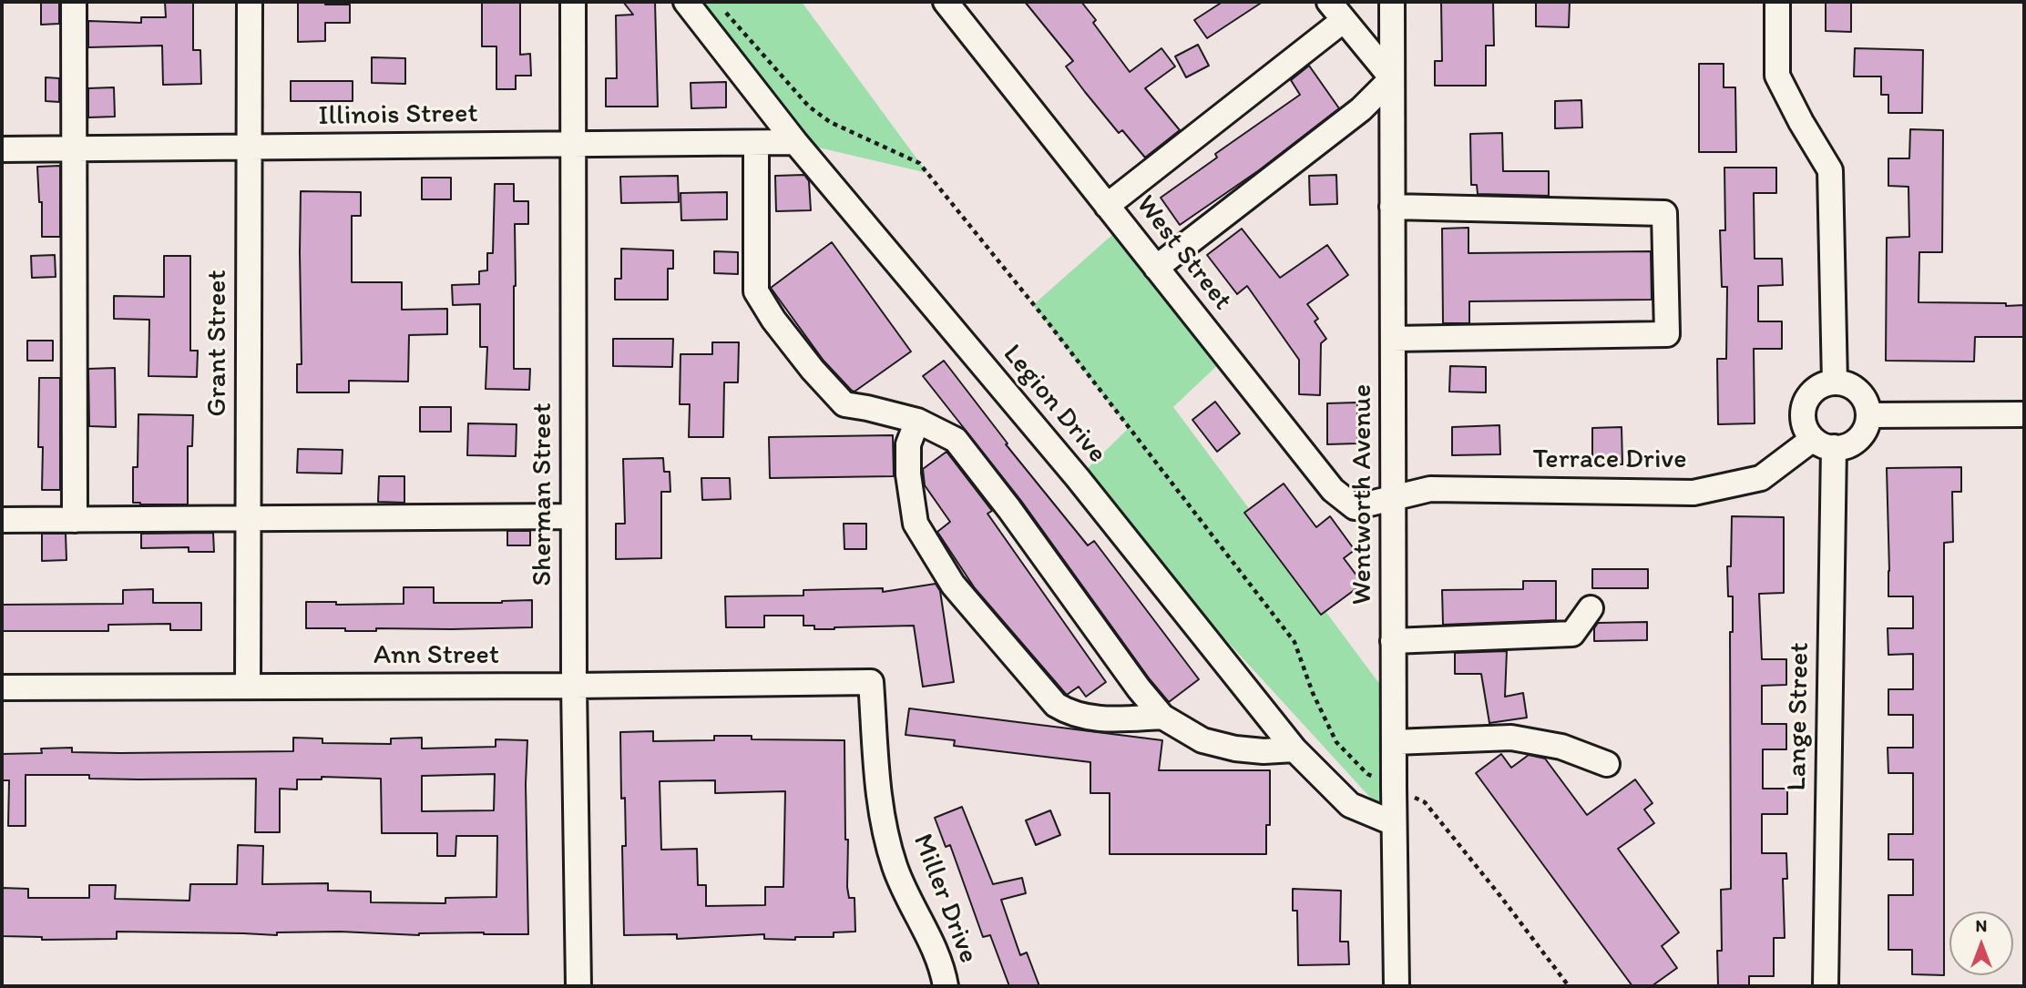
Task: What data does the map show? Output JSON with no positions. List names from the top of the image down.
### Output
{
  "streets": {
    "street": [
      "Illinois Street",
      "West Street",
      "Grant Street",
      "Legion Drive",
      "Terrace Drive",
      "Sherman Street",
      "Wentworth Avenue",
      "Ann Street",
      "Lange Street",
      "Miller Drive"
    ]
  },
  "crossings": [
    ["Illinois Street", "Grant Street"],
    ["Illinois Street", "Legion Drive"],
    ["Illinois Street", "Sherman Street"],
    ["West Street", "Terrace Drive"],
    ["West Street", "Wentworth Avenue"],
    ["Grant Street", "Ann Street"],
    ["Legion Drive", "Wentworth Avenue"],
    ["Terrace Drive", "Wentworth Avenue"],
    ["Terrace Drive", "Lange Street"],
    ["Sherman Street", "Ann Street"],
    ["Ann Street", "Miller Drive"]
  ],
  "north": "top"
}
